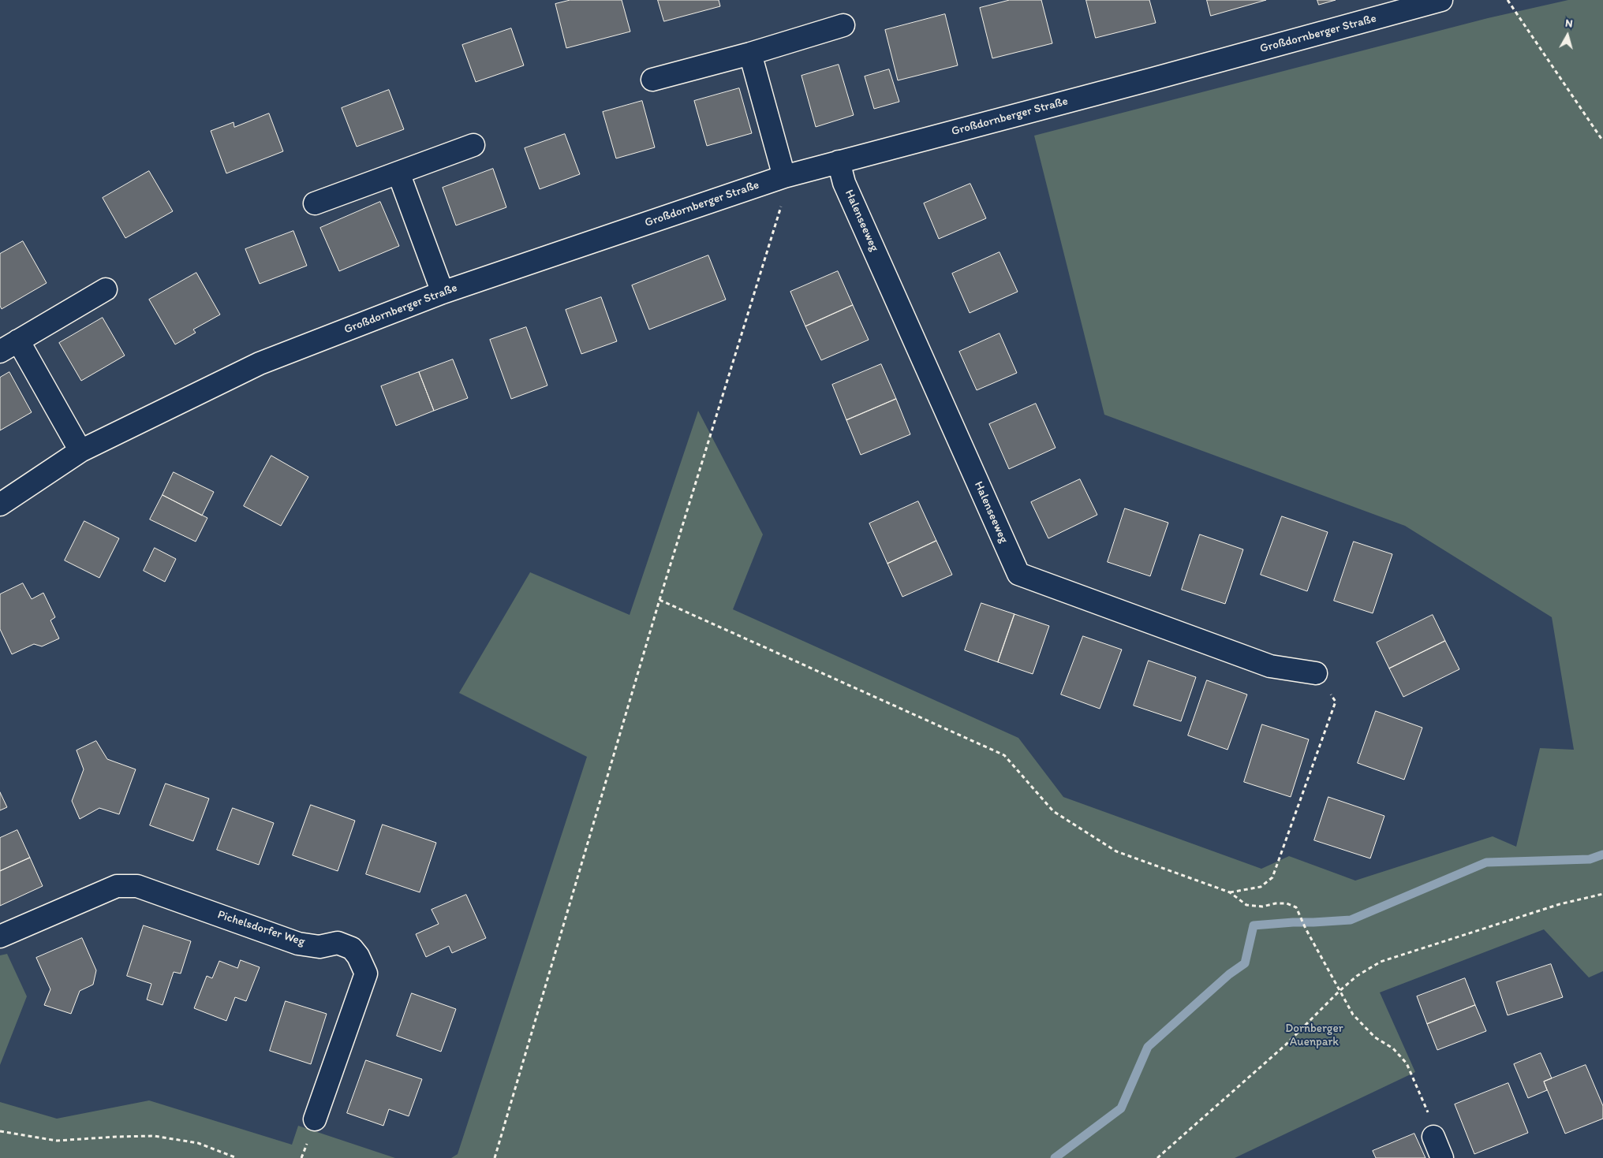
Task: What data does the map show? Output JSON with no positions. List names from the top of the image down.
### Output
{
  "streets": {
    "street": ["Großdornberger Straße", "Halenseeweg", "Pichelsdorfer Weg"]
  },
  "crossings": [
    ["Großdornberger Straße", "Halenseeweg"]
  ],
  "parks": ["Dornberger Auenpark"],
  "north": "top"
}
